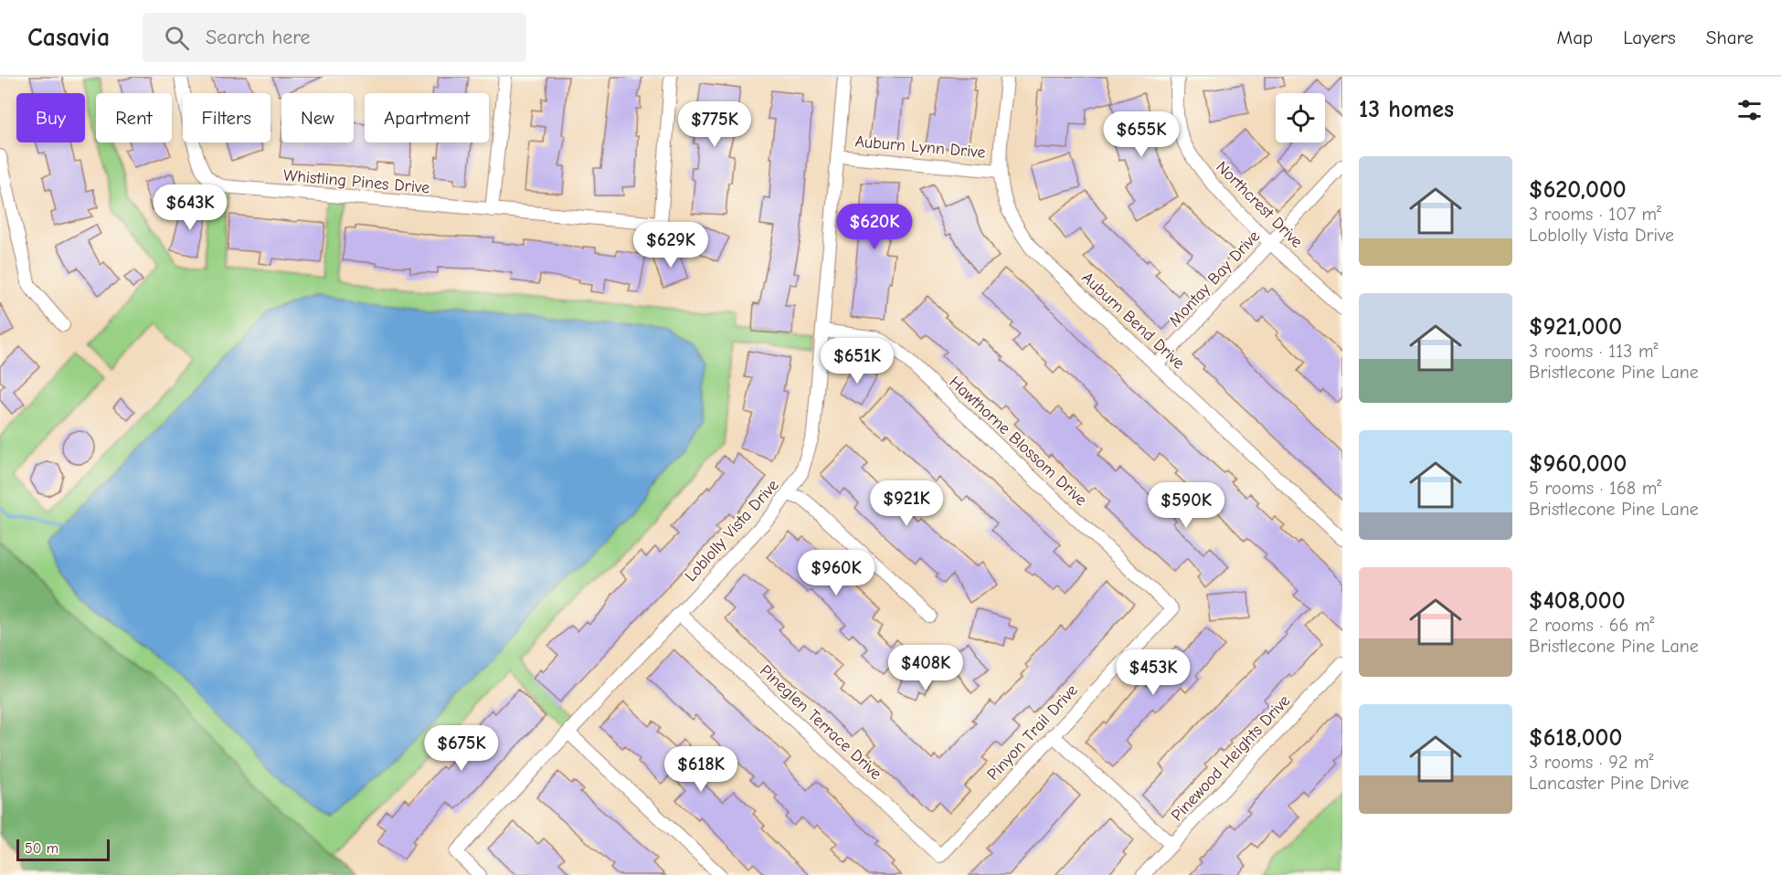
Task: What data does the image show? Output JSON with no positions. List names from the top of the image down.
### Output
{
  "streets": {
    "street": [
      "Auburn Lynn Drive",
      "Whistling Pines Drive",
      "Northcrest Drive",
      "Montay Bay Drive",
      "Auburn Bend Drive",
      "Hawthorne Blossom Drive",
      "Loblolly Vista Drive",
      "Pineglen Terrace Drive",
      "Pinyon Trail Drive",
      "Pinewood Heights Drive"
    ]
  },
  "crossings": [
    ["Auburn Lynn Drive", "Auburn Bend Drive"],
    ["Auburn Lynn Drive", "Loblolly Vista Drive"],
    ["Northcrest Drive", "Montay Bay Drive"],
    ["Montay Bay Drive", "Auburn Bend Drive"],
    ["Hawthorne Blossom Drive", "Loblolly Vista Drive"],
    ["Hawthorne Blossom Drive", "Pinyon Trail Drive"],
    ["Loblolly Vista Drive", "Pineglen Terrace Drive"],
    ["Pineglen Terrace Drive", "Pinyon Trail Drive"]
  ],
  "scale_bar": "50 m",
  "page": {
    "header": "Casavia",
    "search": "Search here",
    "nav": ["Map", "Layers", "Share"],
    "heading": "13 homes",
    "chip": [
      "Buy",
      "Rent",
      "Filters",
      "New",
      "Apartment"
    ],
    "price": [
      "$775K",
      "$655K",
      "$643K",
      "$620K",
      "$629K",
      "$651K",
      "$921K",
      "$590K",
      "$960K",
      "$408K",
      "$453K",
      "$675K",
      "$618K"
    ],
    "list": [
      {
        "name": "$620,000",
        "note": "3 rooms · 107 m² · Loblolly Vista Drive"
      },
      {
        "name": "$921,000",
        "note": "3 rooms · 113 m² · Bristlecone Pine Lane"
      },
      {
        "name": "$960,000",
        "note": "5 rooms · 168 m² · Bristlecone Pine Lane"
      },
      {
        "name": "$408,000",
        "note": "2 rooms · 66 m² · Bristlecone Pine Lane"
      },
      {
        "name": "$618,000",
        "note": "3 rooms · 92 m² · Lancaster Pine Drive"
      }
    ],
    "scale": "50 m"
  }
}
